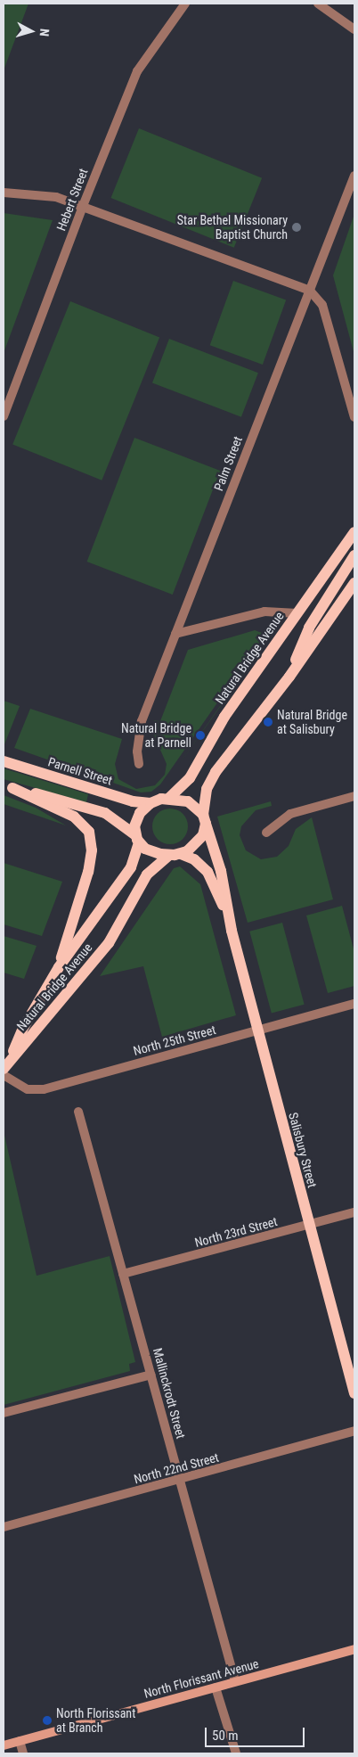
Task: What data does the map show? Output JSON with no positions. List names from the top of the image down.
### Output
{
  "streets": {
    "main road": [
      "Natural Bridge Avenue",
      "Parnell Street",
      "Salisbury Street",
      "North Florissant Avenue"
    ],
    "street": [
      "Hebert Street",
      "Palm Street",
      "North 25th Street",
      "North 23rd Street",
      "Mallinckrodt Street",
      "North 22nd Street"
    ]
  },
  "crossings": [
    ["Natural Bridge Avenue", "Parnell Street"],
    ["Natural Bridge Avenue", "Salisbury Street"],
    ["Parnell Street", "Salisbury Street"],
    ["North 25th Street", "Salisbury Street"],
    ["Salisbury Street", "North 23rd Street"],
    ["North 23rd Street", "Mallinckrodt Street"],
    ["Mallinckrodt Street", "North 22nd Street"],
    ["Mallinckrodt Street", "North Florissant Avenue"]
  ],
  "places": [
    "Star Bethel Missionary Baptist Church",
    "Natural Bridge at Salisbury",
    "Natural Bridge at Parnell",
    "North Florissant at Branch"
  ],
  "scale_bar": "50 m",
  "north": "right"
}
